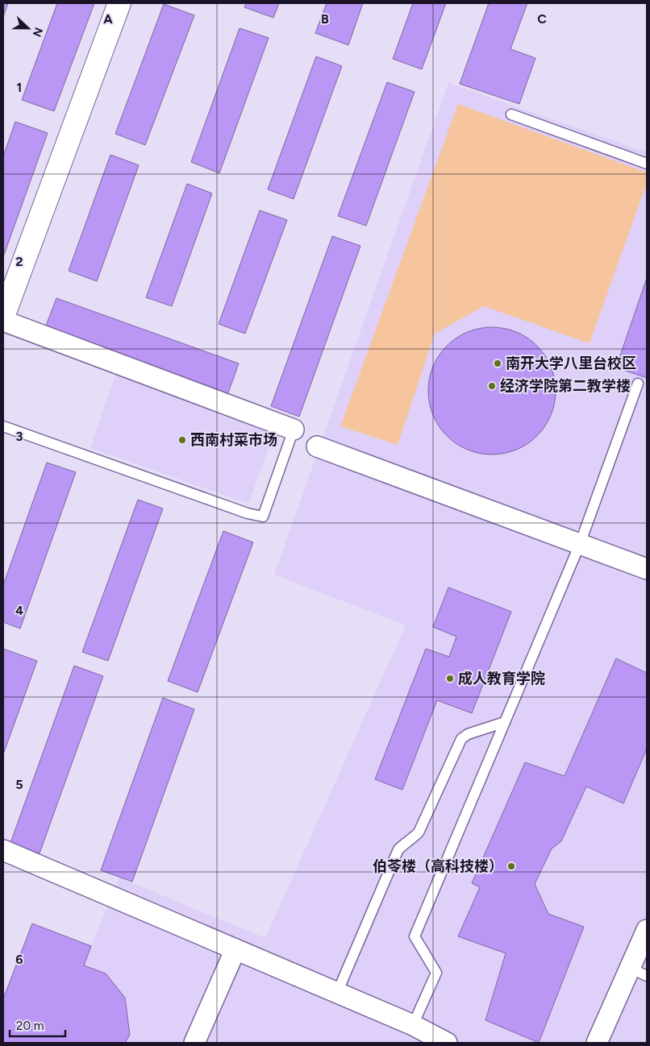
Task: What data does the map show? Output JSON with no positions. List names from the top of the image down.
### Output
{
  "places": [
    "南开大学八里台校区",
    "经济学院第二教学楼",
    "西南村菜市场",
    "成人教育学院",
    "伯苓楼（高科技楼）"
  ],
  "scale_bar": "20 m",
  "north": "right",
  "grid": {
    "columns": ["A", "B", "C"],
    "rows": [
      "1",
      "2",
      "3",
      "4",
      "5",
      "6"
    ]
  }
}
